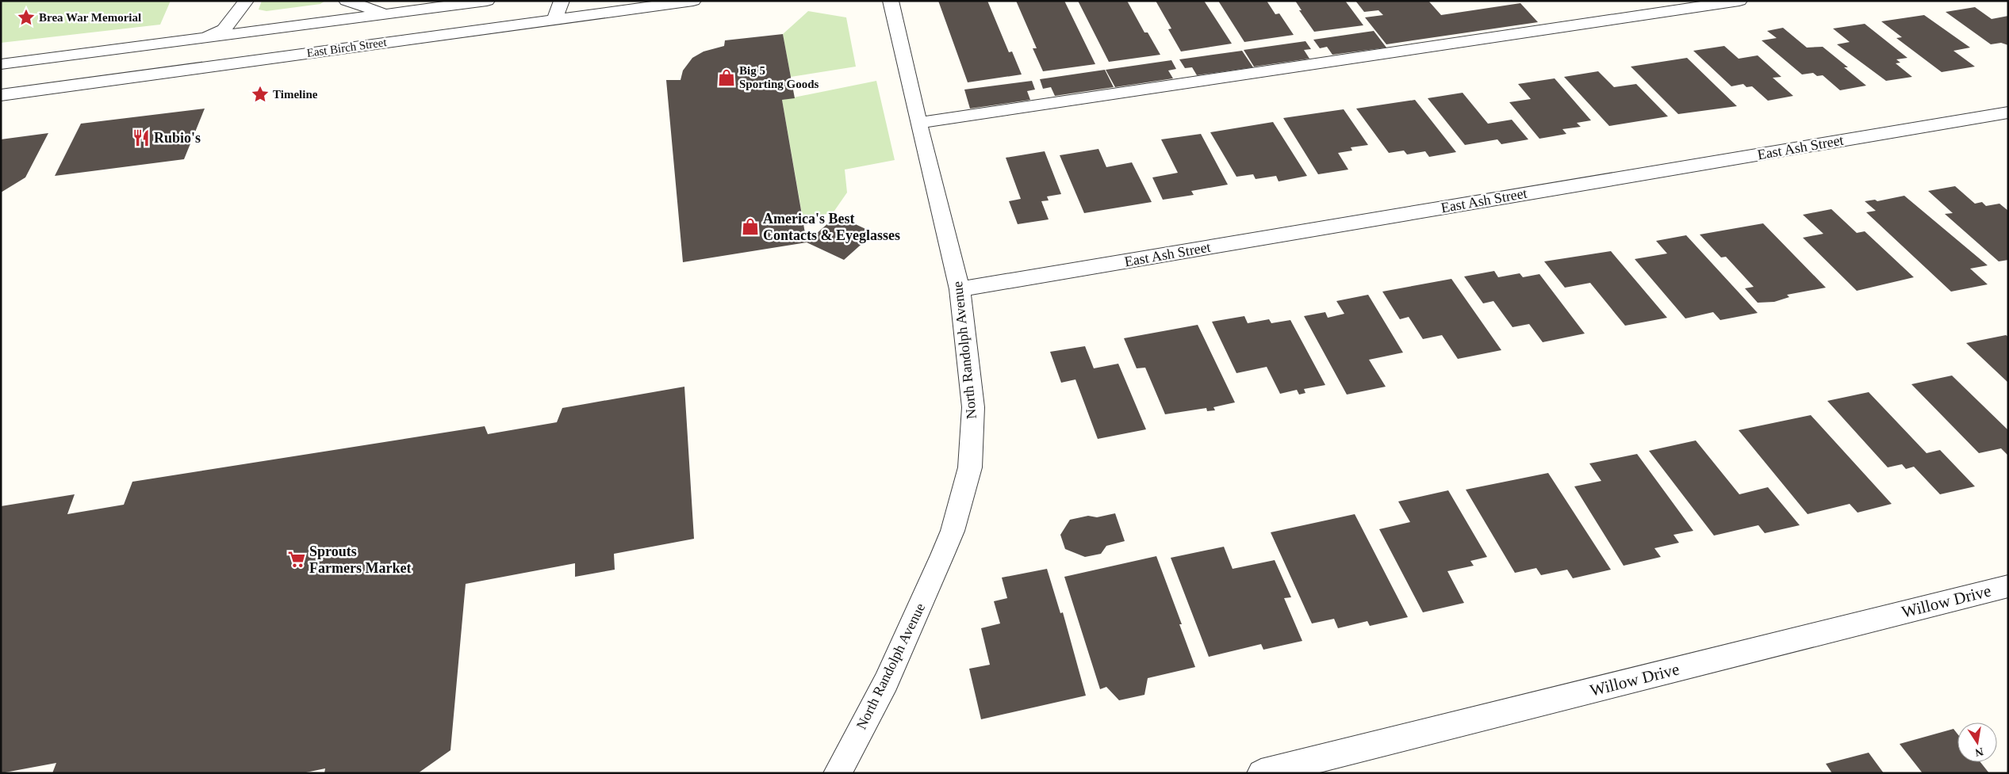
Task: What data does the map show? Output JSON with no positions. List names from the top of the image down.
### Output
{
  "streets": {
    "street": [
      "East Birch Street",
      "East Ash Street",
      "North Randolph Avenue",
      "Willow Drive"
    ]
  },
  "crossings": [
    ["East Ash Street", "North Randolph Avenue"]
  ],
  "places": {
    "place": ["Brea War Memorial", "Timeline"],
    "shop": ["Big 5 Sporting Goods", "America's Best Contacts & Eyeglasses"],
    "restaurant": ["Rubio's"],
    "supermarket": ["Sprouts Farmers Market"]
  },
  "north": "bottom"
}
